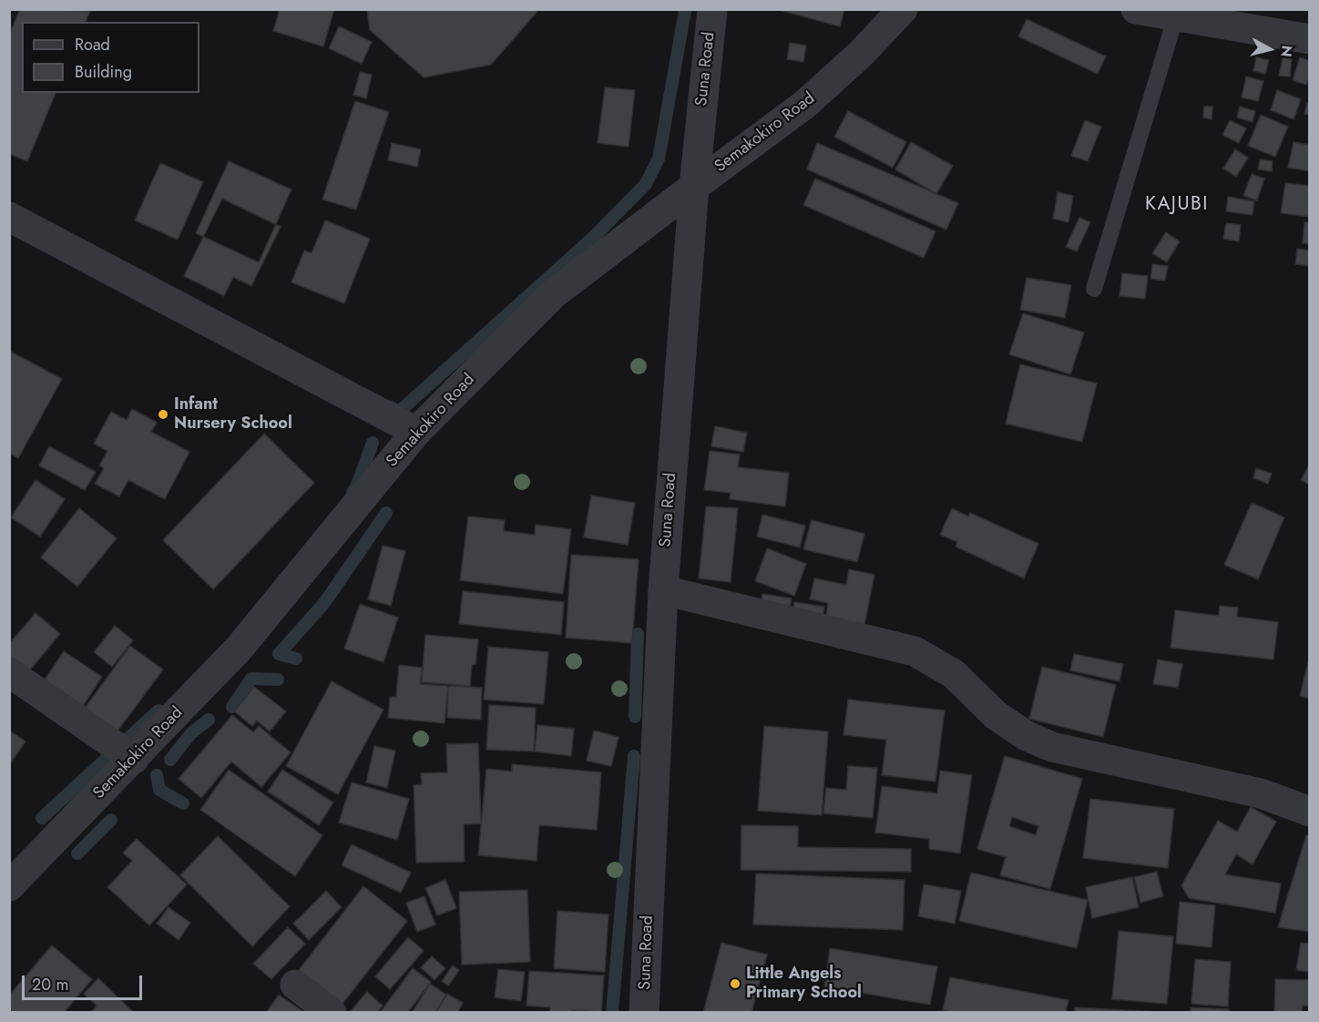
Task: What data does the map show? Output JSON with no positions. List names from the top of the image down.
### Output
{
  "streets": {
    "street": ["Suna Road", "Semakokiro Road"]
  },
  "crossings": [
    ["Suna Road", "Semakokiro Road"]
  ],
  "districts": ["KAJUBI"],
  "places": ["Infant Nursery School", "Little Angels Primary School"],
  "legend": ["Road", "Building"],
  "scale_bar": "20 m",
  "north": "right"
}
